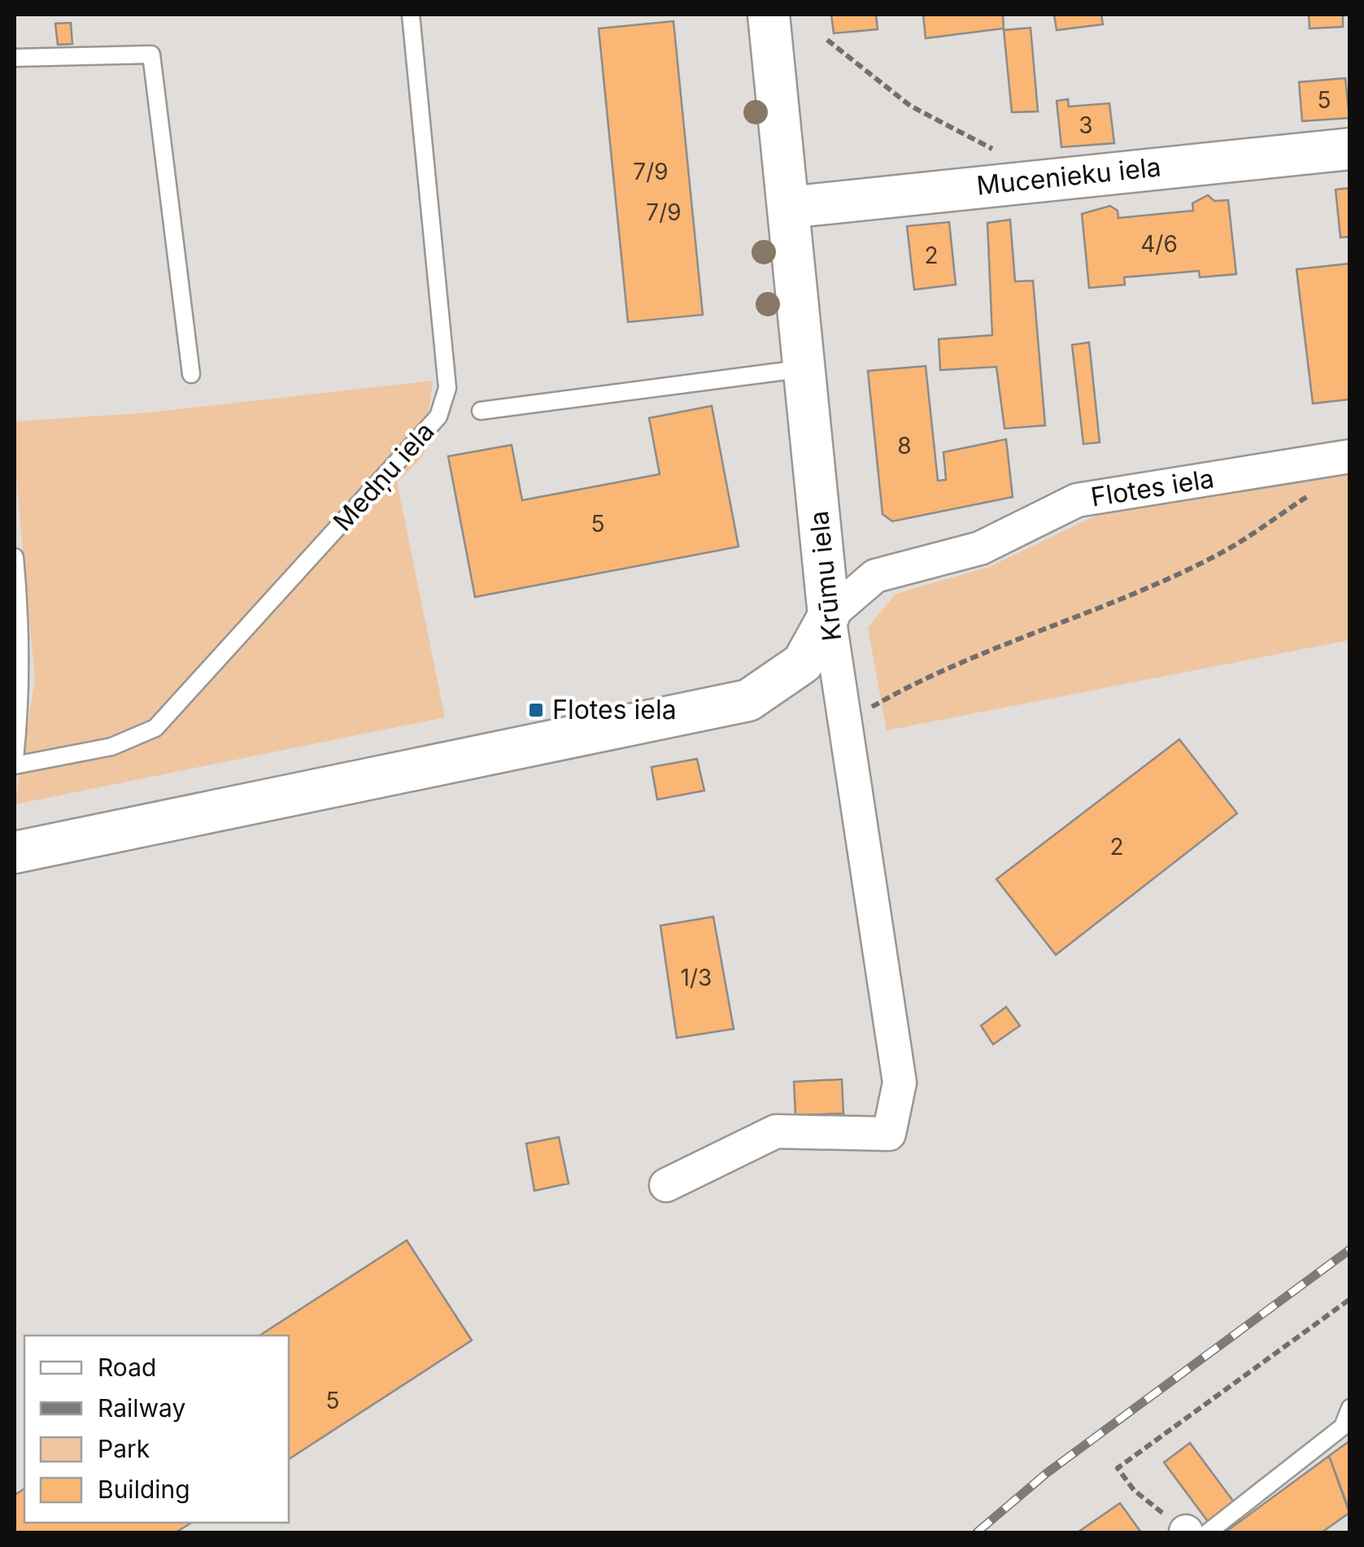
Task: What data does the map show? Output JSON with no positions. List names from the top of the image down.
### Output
{
  "streets": {
    "street": ["Mucenieku iela", "Flotes iela", "Krūmu iela"],
    "lane": ["Medņu iela"]
  },
  "crossings": [
    ["Mucenieku iela", "Krūmu iela"],
    ["Flotes iela", "Krūmu iela"]
  ],
  "places": {
    "transit": ["Flotes iela"]
  },
  "house_numbers": [
    "5",
    "3",
    "7/9",
    "7/9",
    "4/6",
    "2",
    "8",
    "5",
    "2",
    "1/3",
    "5"
  ],
  "legend": [
    "Road",
    "Railway",
    "Park",
    "Building"
  ]
}
